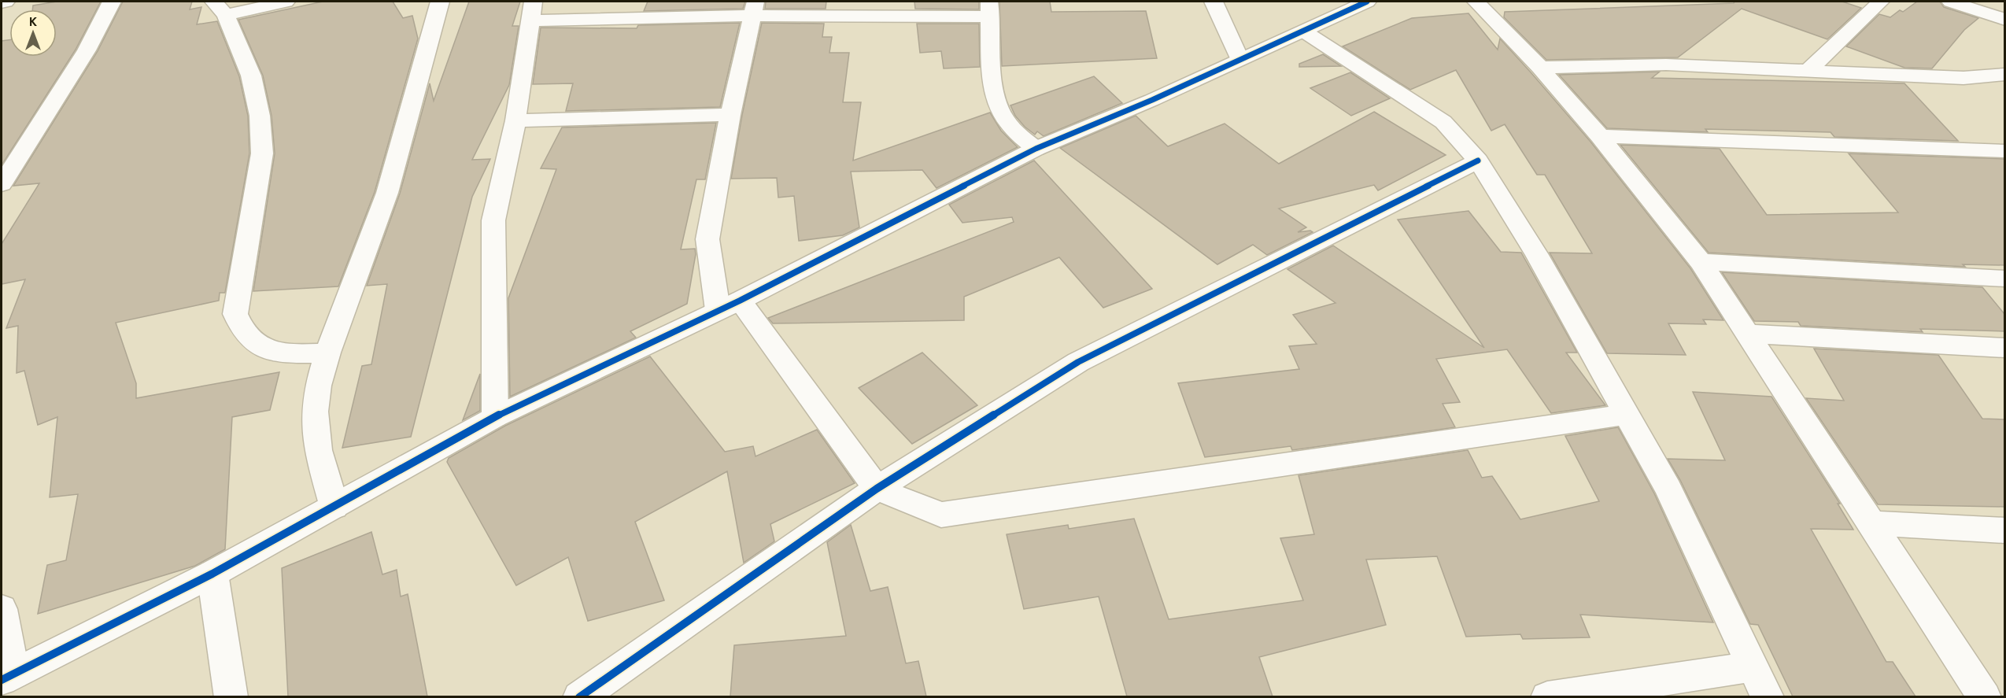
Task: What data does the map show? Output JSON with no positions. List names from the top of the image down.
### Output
{
  "north": "top"
}
